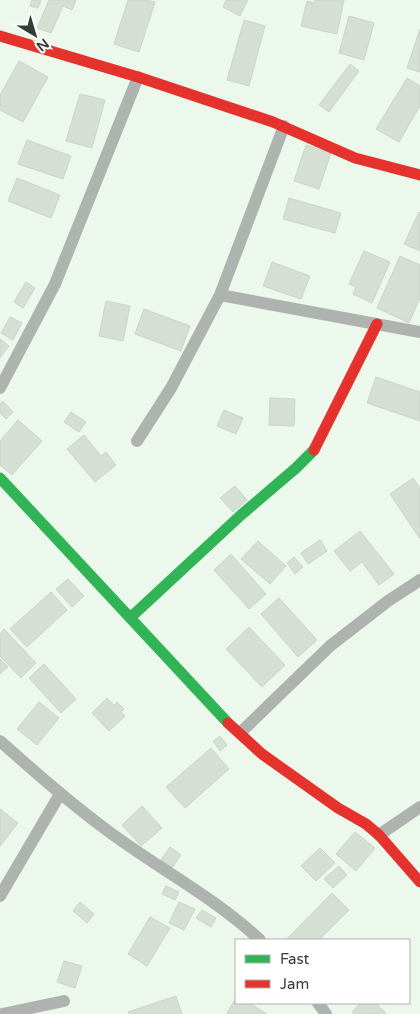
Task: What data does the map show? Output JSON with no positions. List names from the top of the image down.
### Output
{
  "legend": ["Fast", "Jam"],
  "north": "bottom right"
}
